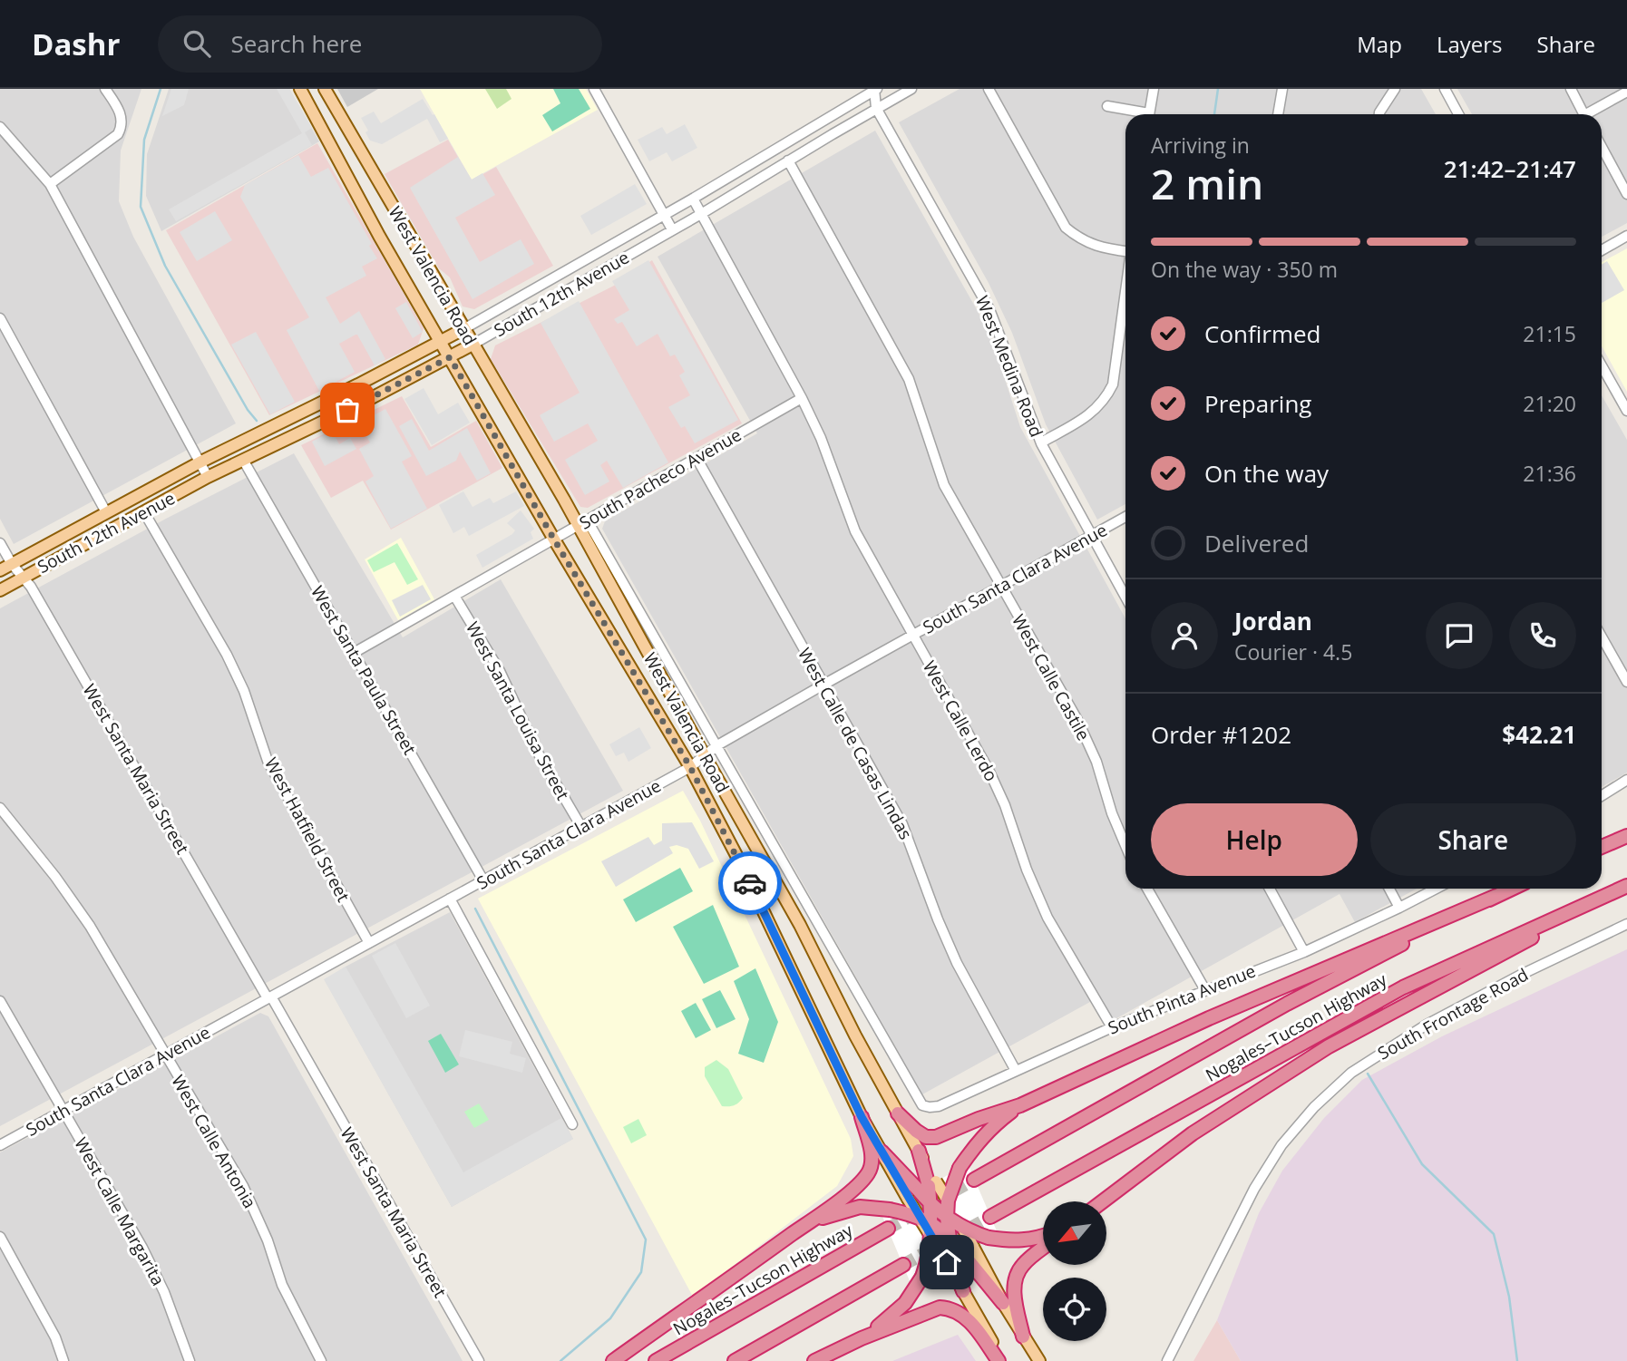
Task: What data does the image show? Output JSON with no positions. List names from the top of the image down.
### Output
{
  "streets": {
    "highway": ["Nogales–Tucson Highway"],
    "main road": ["West Valencia Road", "South 12th Avenue"],
    "street": [
      "West Medina Road",
      "South Pacheco Avenue",
      "South Santa Clara Avenue",
      "West Santa Paula Street",
      "West Calle Castile",
      "West Santa Louisa Street",
      "West Calle Lerdo",
      "West Calle de Casas Lindas",
      "West Santa Maria Street",
      "West Hatfield Street",
      "South Pinta Avenue",
      "South Frontage Road",
      "West Calle Antonia",
      "West Calle Margarita"
    ]
  },
  "crossings": [
    ["West Valencia Road", "South 12th Avenue"],
    ["West Valencia Road", "South Pacheco Avenue"],
    ["West Valencia Road", "South Santa Clara Avenue"],
    ["West Valencia Road", "South Pinta Avenue"],
    ["South 12th Avenue", "West Medina Road"],
    ["South 12th Avenue", "West Santa Paula Street"],
    ["South 12th Avenue", "West Calle Castile"],
    ["South 12th Avenue", "West Calle Lerdo"],
    ["South 12th Avenue", "West Santa Maria Street"],
    ["South 12th Avenue", "West Hatfield Street"],
    ["West Medina Road", "South Santa Clara Avenue"],
    ["South Pacheco Avenue", "West Santa Paula Street"],
    ["South Pacheco Avenue", "West Santa Louisa Street"],
    ["South Pacheco Avenue", "West Calle Lerdo"],
    ["South Pacheco Avenue", "West Calle de Casas Lindas"],
    ["South Santa Clara Avenue", "West Santa Paula Street"],
    ["South Santa Clara Avenue", "West Calle Castile"],
    ["South Santa Clara Avenue", "West Santa Louisa Street"],
    ["South Santa Clara Avenue", "West Calle Lerdo"],
    ["South Santa Clara Avenue", "West Calle de Casas Lindas"],
    ["South Santa Clara Avenue", "West Santa Maria Street"],
    ["South Santa Clara Avenue", "West Hatfield Street"],
    ["South Santa Clara Avenue", "West Calle Antonia"],
    ["South Santa Clara Avenue", "West Calle Margarita"],
    ["West Calle Lerdo", "South Pinta Avenue"],
    ["West Calle de Casas Lindas", "South Pinta Avenue"]
  ],
  "north": "bottom left",
  "page": {
    "header": "Dashr",
    "search": "Search here",
    "nav": ["Map", "Layers", "Share"],
    "heading": ["2 min", "Arriving in", "21:42–21:47"],
    "panel": [
      "Jordan",
      "Courier · 4.5",
      "Order #1202",
      "$42.21"
    ],
    "bar": "On the way · 350 m",
    "list": [
      ["Confirmed", "21:15"],
      ["Preparing", "21:20"],
      ["On the way", "21:36"],
      "Delivered"
    ],
    "buttons": ["Help", "Share"]
  }
}
